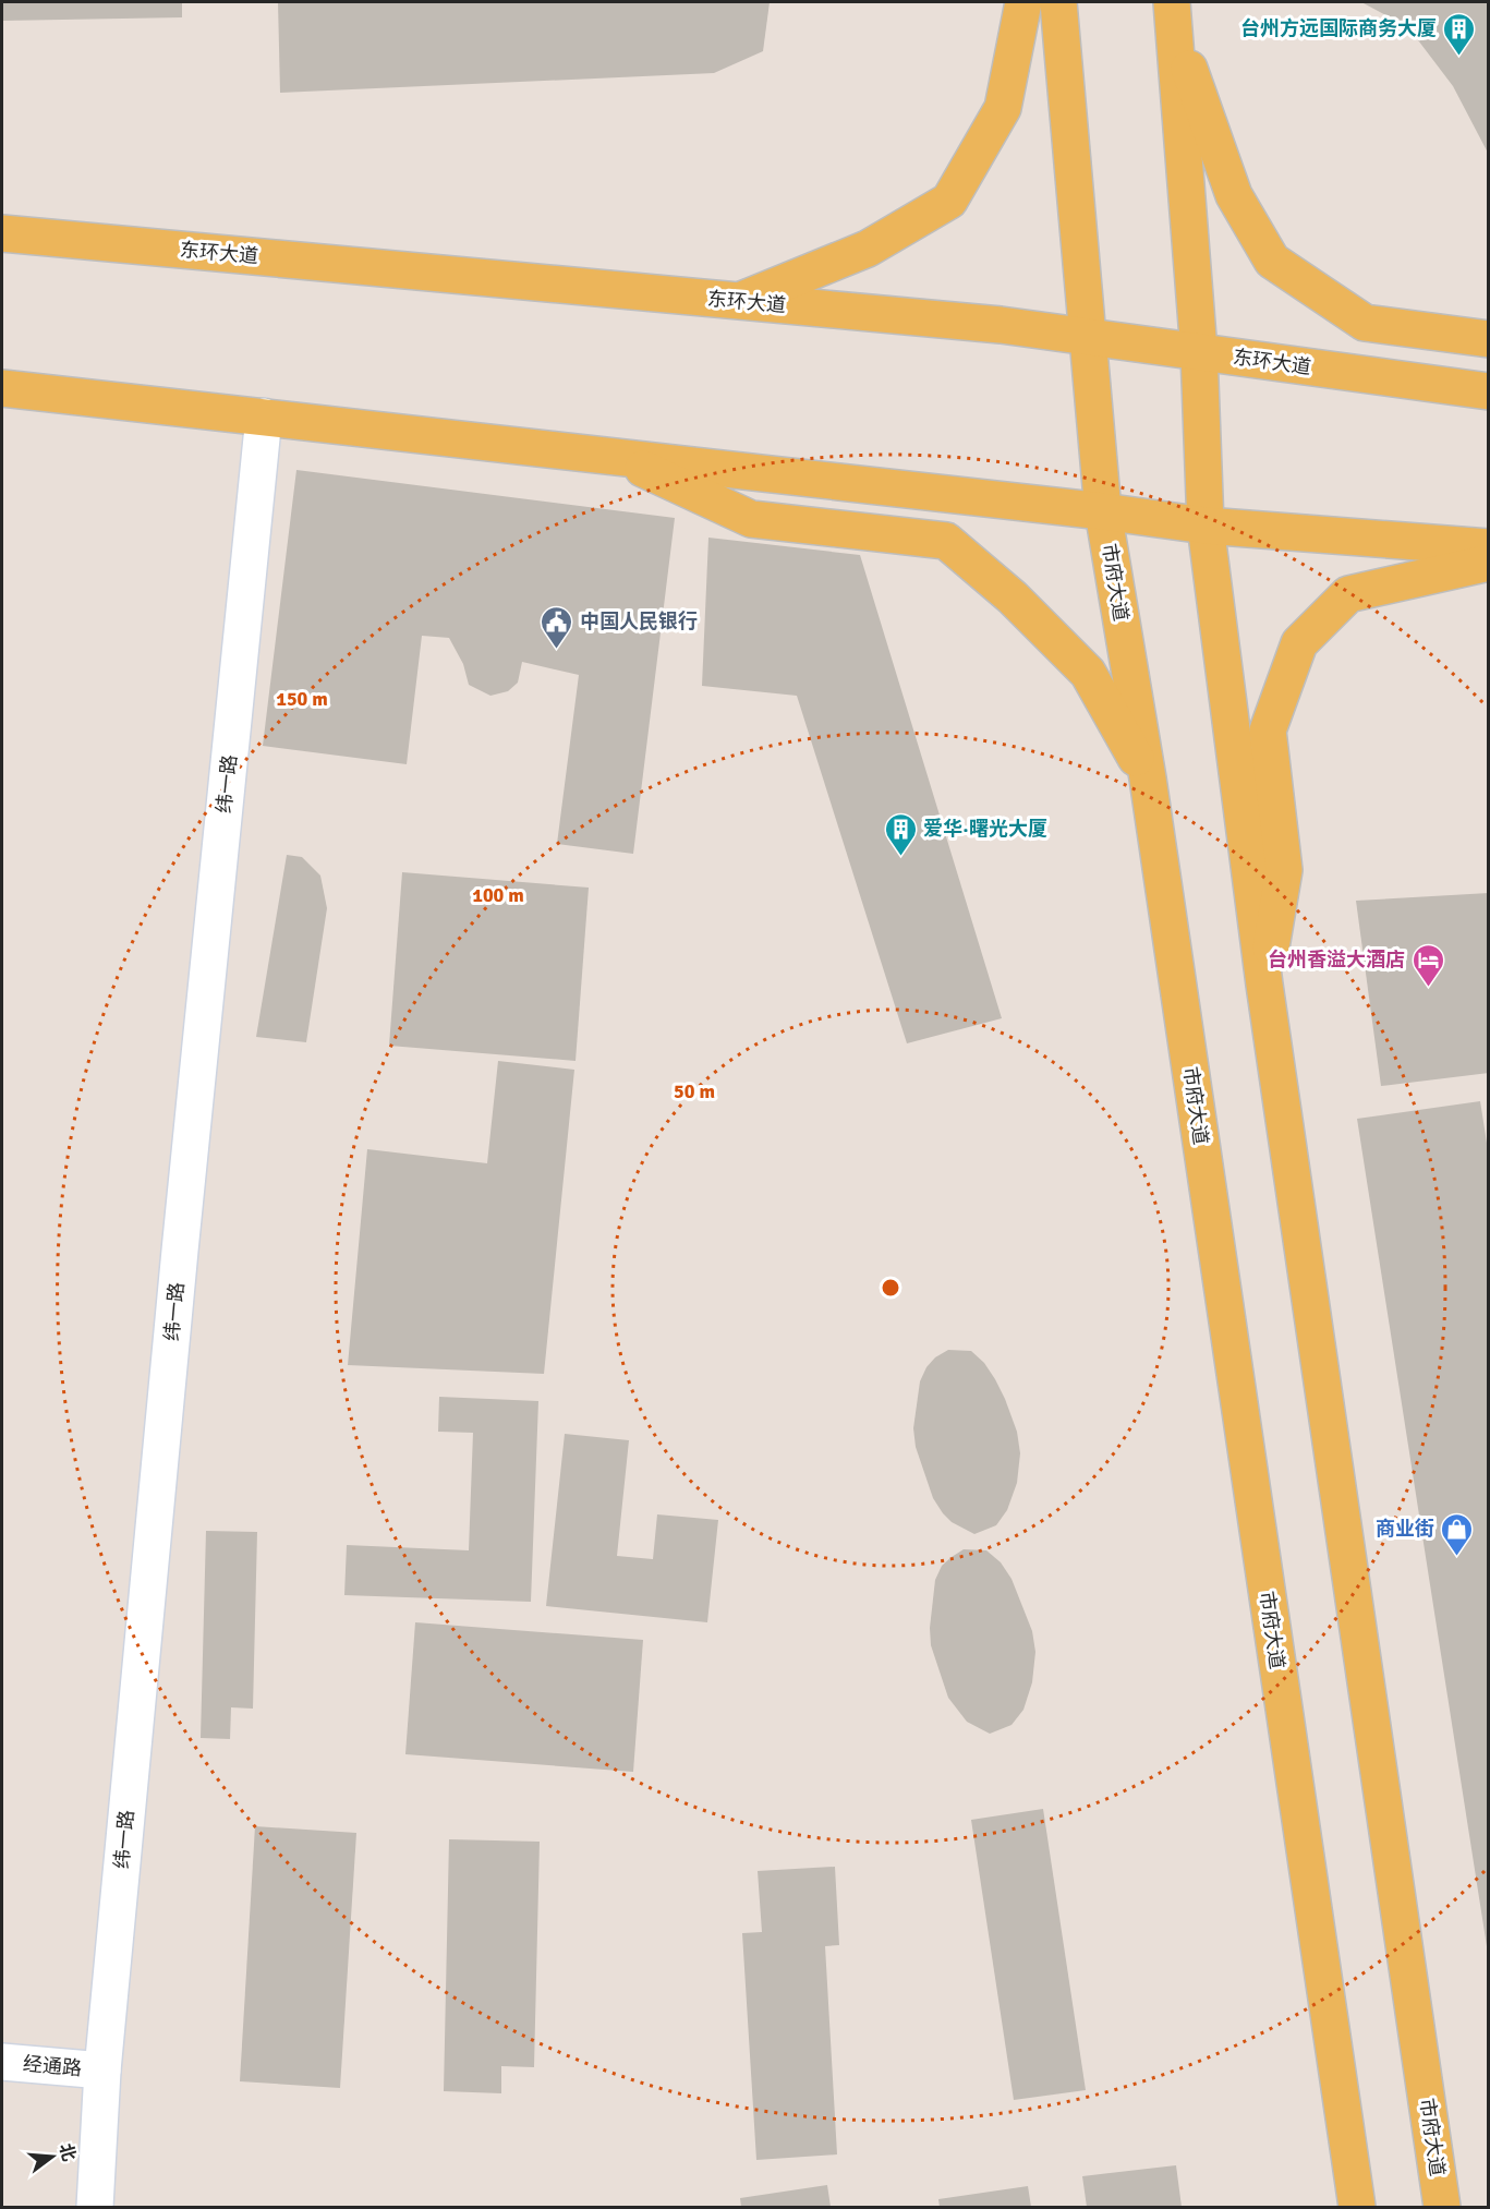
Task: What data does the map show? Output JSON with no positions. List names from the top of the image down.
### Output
{
  "streets": {
    "main road": ["东环大道", "市府大道"],
    "street": ["纬一路", "经通路"]
  },
  "crossings": [
    ["东环大道", "市府大道"],
    ["纬一路", "经通路"]
  ],
  "places": {
    "building": ["台州方远国际商务大厦", "爱华·曙光大厦"],
    "public building": ["中国人民银行"],
    "hotel": ["台州香溢大酒店"],
    "shop": ["商业街"]
  },
  "north": "right",
  "rings": ["150 m", "100 m", "50 m"]
}
